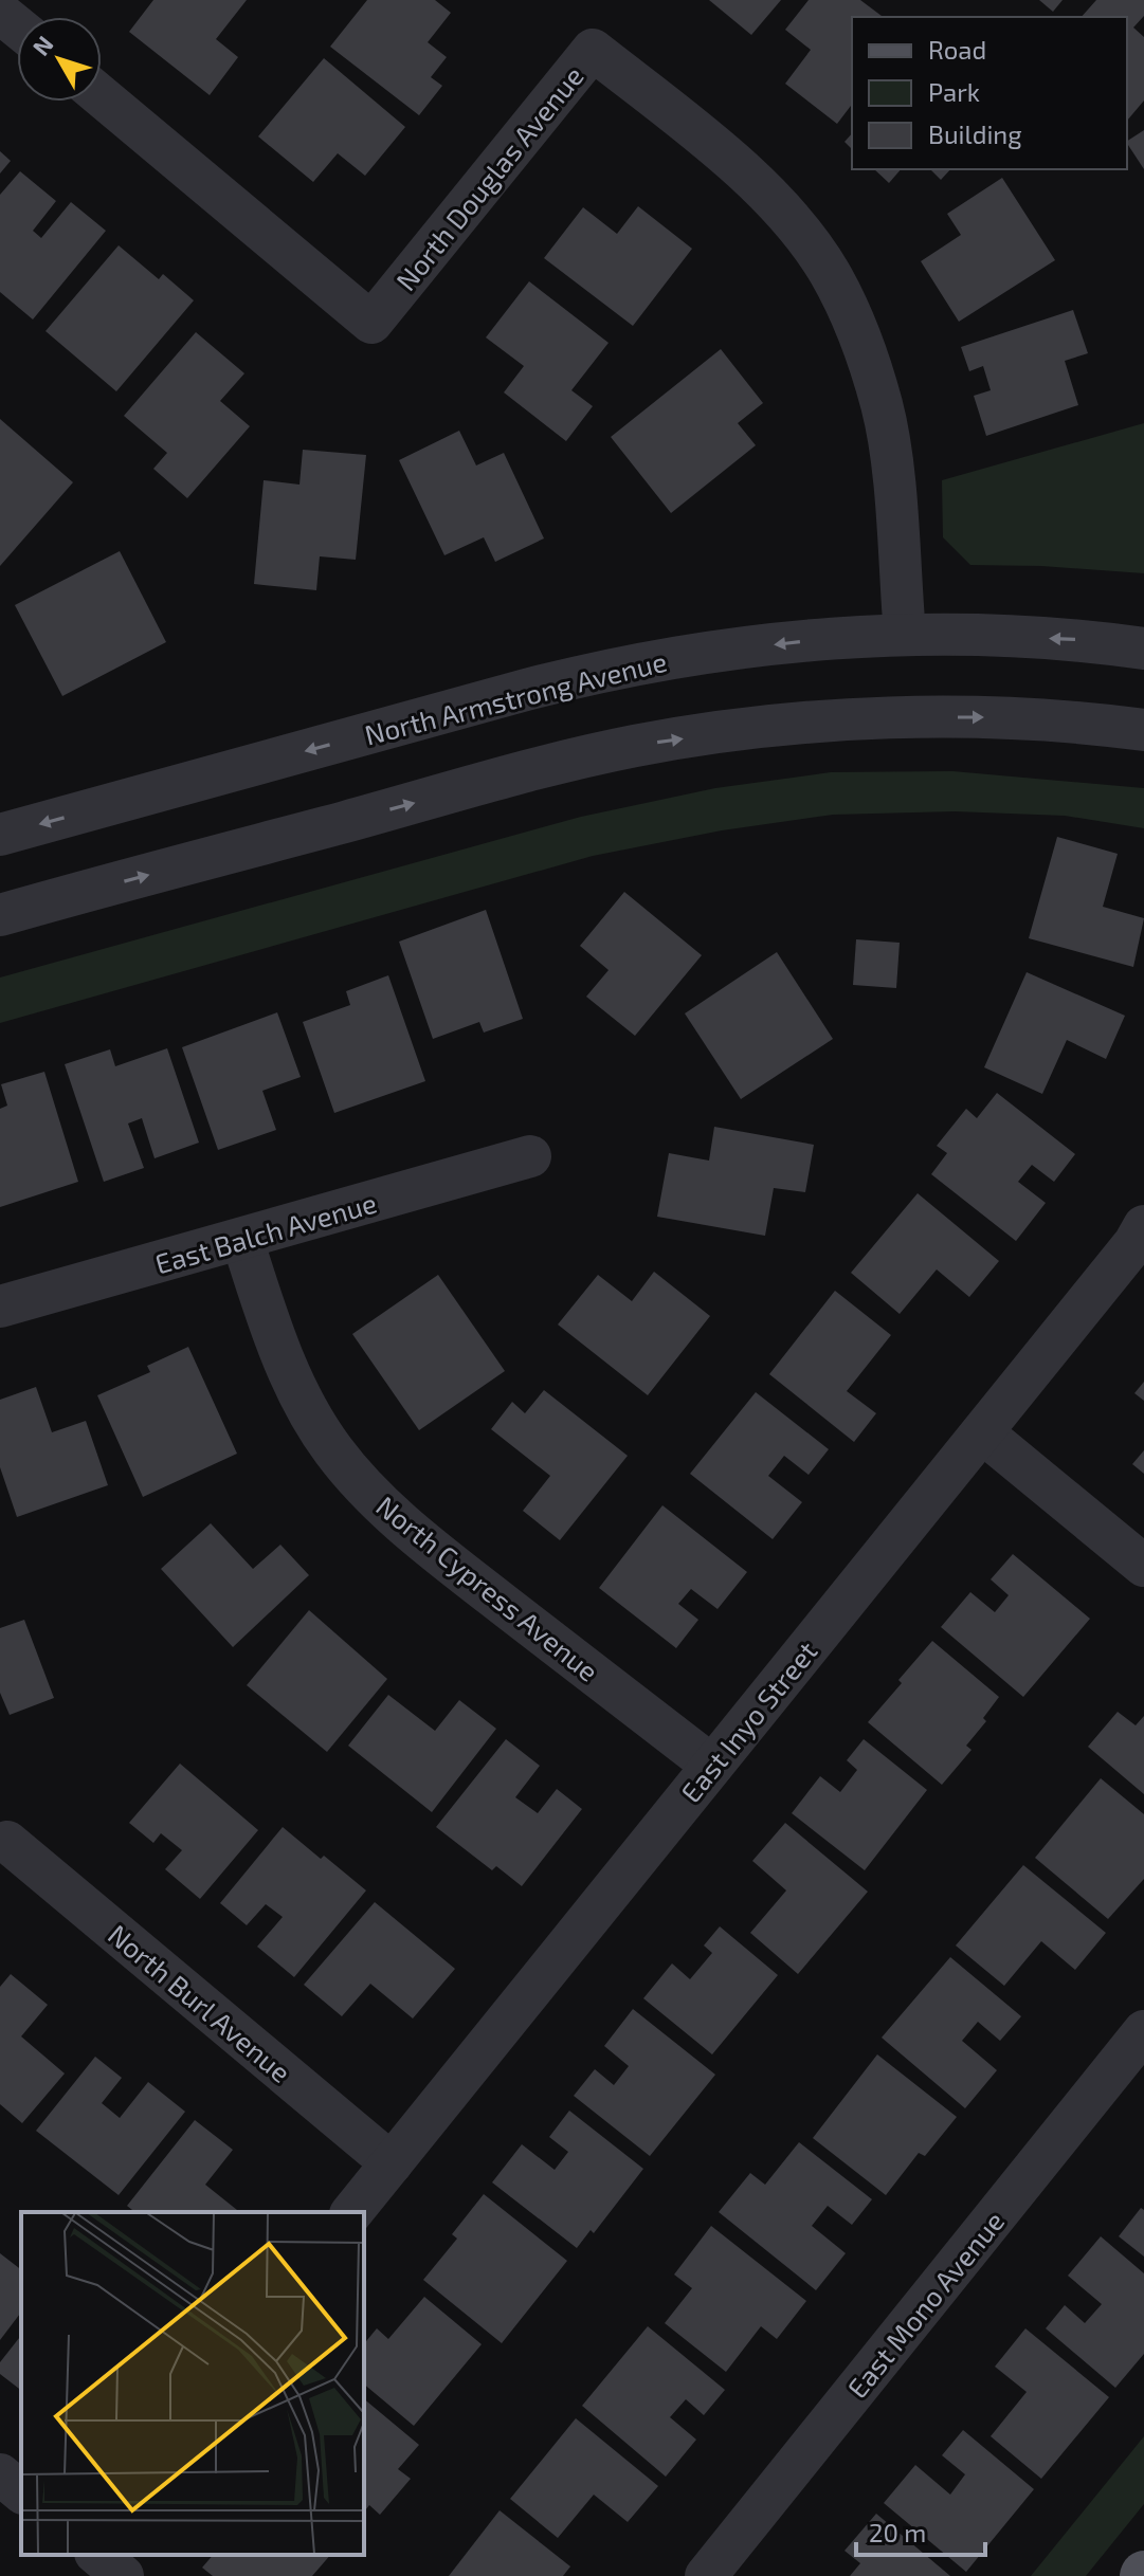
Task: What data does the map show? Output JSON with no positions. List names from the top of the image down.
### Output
{
  "streets": {
    "street": [
      "North Douglas Avenue",
      "North Armstrong Avenue",
      "East Balch Avenue",
      "North Cypress Avenue",
      "East Inyo Street",
      "North Burl Avenue",
      "East Mono Avenue"
    ]
  },
  "crossings": [
    ["North Douglas Avenue", "North Armstrong Avenue"],
    ["East Balch Avenue", "North Cypress Avenue"],
    ["North Cypress Avenue", "East Inyo Street"],
    ["East Inyo Street", "North Burl Avenue"]
  ],
  "legend": ["Road", "Park", "Building"],
  "scale_bar": "20 m",
  "north": "top left"
}
